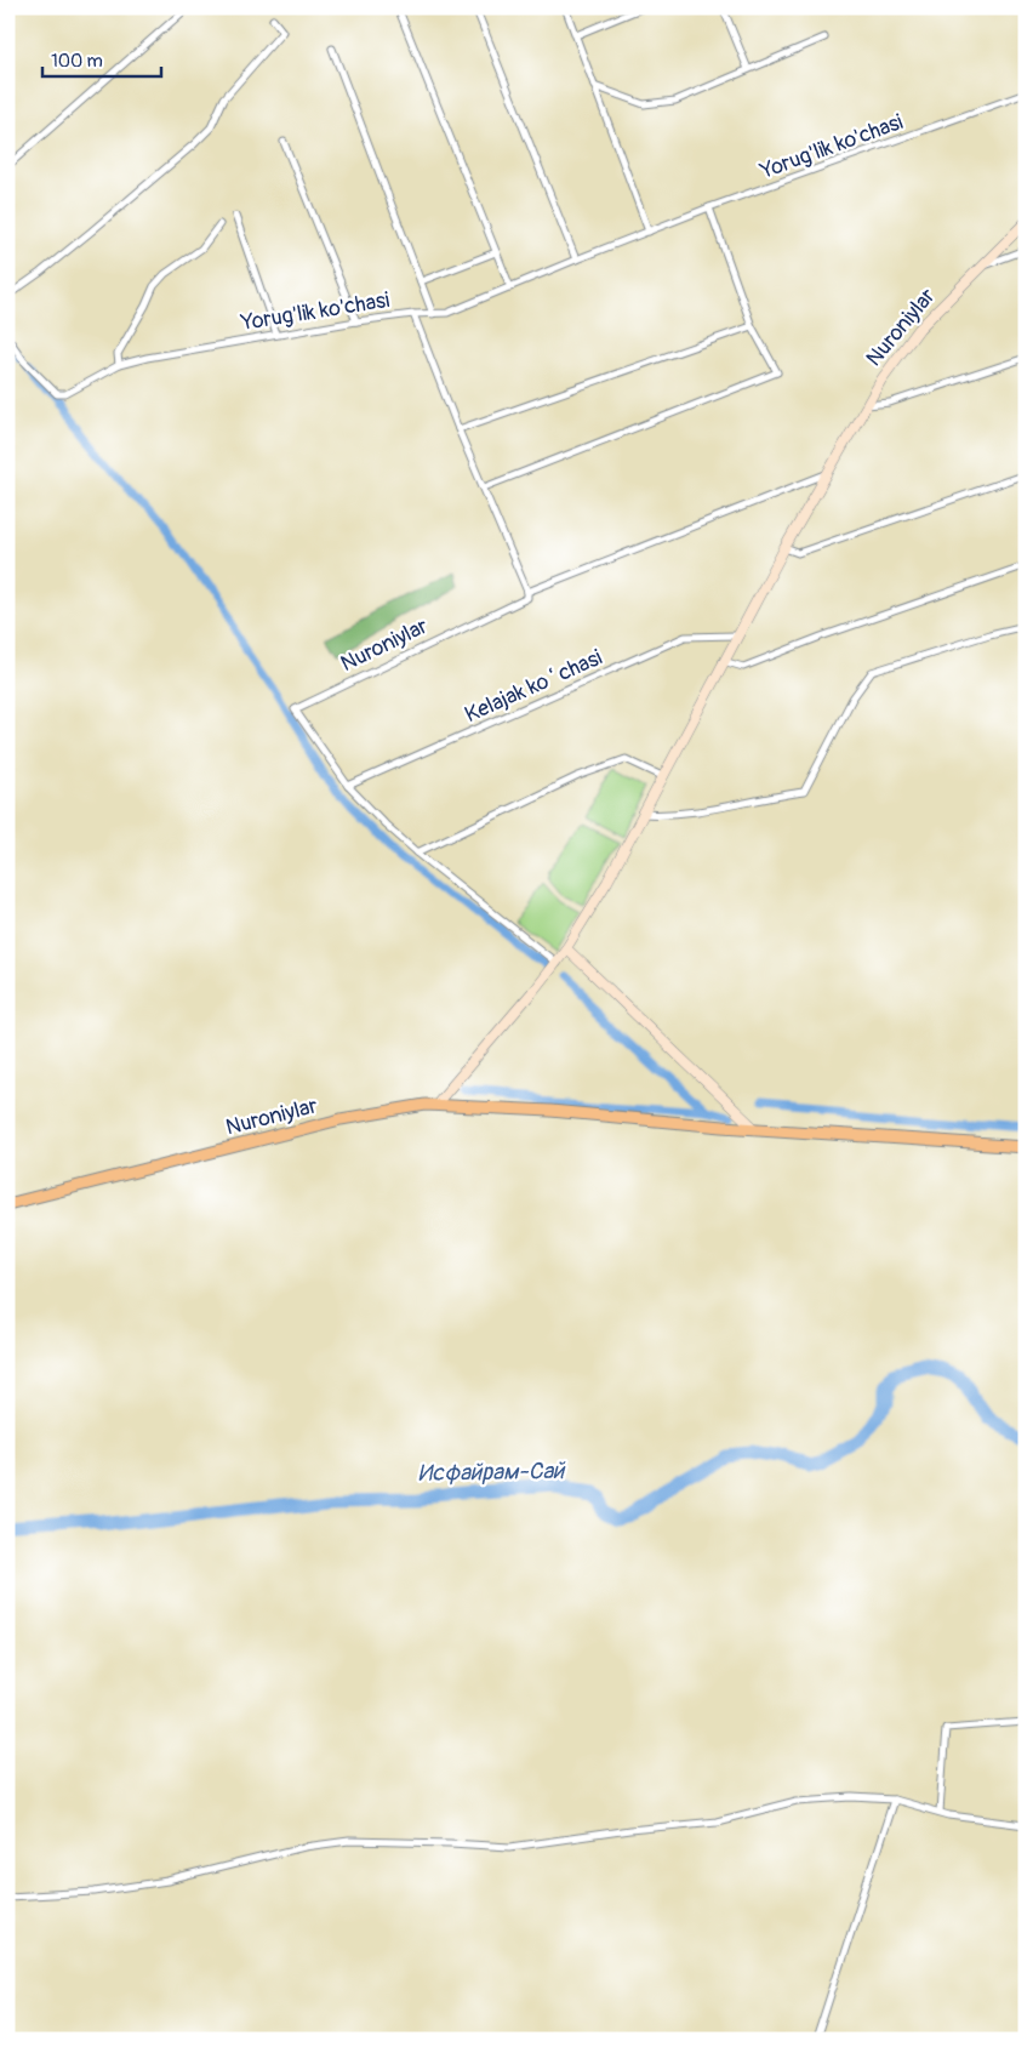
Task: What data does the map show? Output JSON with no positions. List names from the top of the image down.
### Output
{
  "streets": {
    "main road": ["Nuroniylar"],
    "street": ["Yorug'lik ko'chasi", "Kelajak koʻchasi"]
  },
  "crossings": [
    ["Nuroniylar", "Kelajak koʻchasi"]
  ],
  "water": ["Исфайрам-Сай"],
  "scale_bar": "100 m"
}
